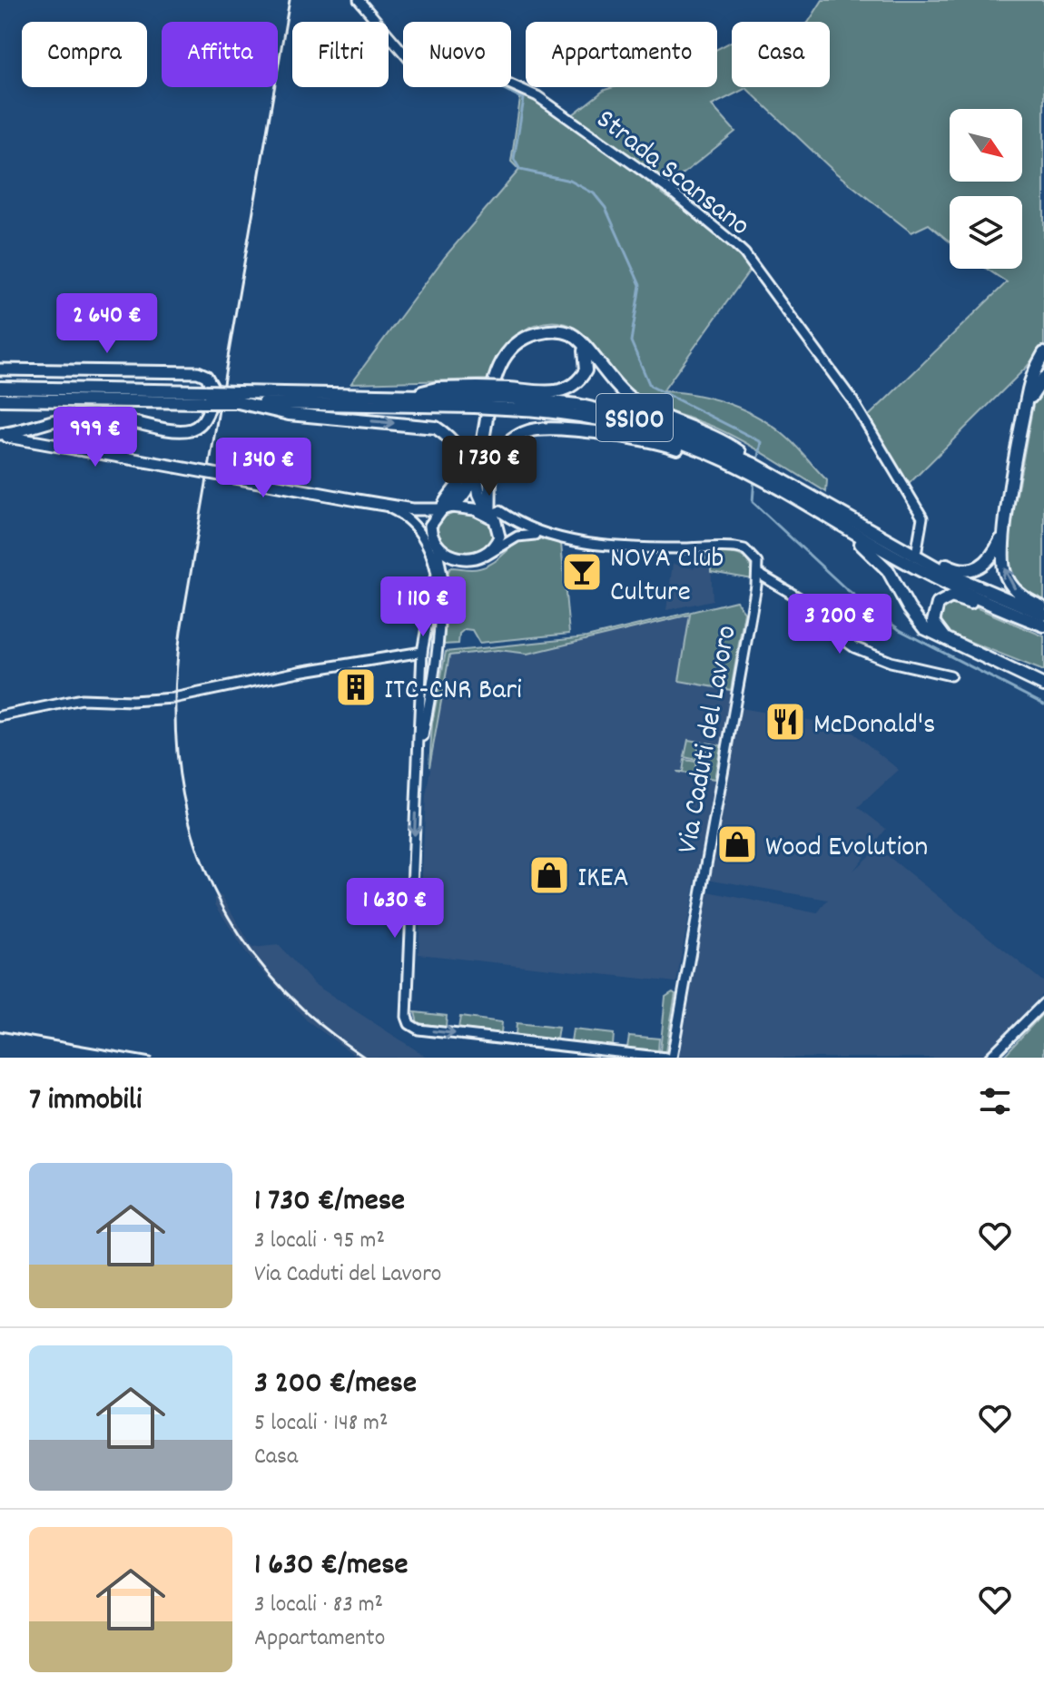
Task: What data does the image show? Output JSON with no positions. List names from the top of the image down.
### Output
{
  "streets": {
    "highway": ["SS100"],
    "street": ["Strada Scansano", "Via Caduti del Lavoro"]
  },
  "places": {
    "bar": ["NOVA Club Culture"],
    "building": ["ITC-CNR Bari"],
    "restaurant": ["McDonald's"],
    "shop": ["Wood Evolution", "IKEA"]
  },
  "north": "bottom right",
  "page": {
    "chip": [
      "Compra",
      "Affitta",
      "Filtri",
      "Nuovo",
      "Appartamento",
      "Casa"
    ],
    "price": [
      "2 640 €",
      "999 €",
      "1 730 €",
      "1 340 €",
      "1 110 €",
      "3 200 €",
      "1 630 €"
    ],
    "heading": "7 immobili",
    "list": [
      {
        "name": "1 730 €/mese",
        "note": "3 locali · 95 m² · Via Caduti del Lavoro"
      },
      {
        "name": "3 200 €/mese",
        "note": "5 locali · 148 m² · Casa"
      },
      {
        "name": "1 630 €/mese",
        "note": "3 locali · 83 m² · Appartamento"
      }
    ]
  }
}
